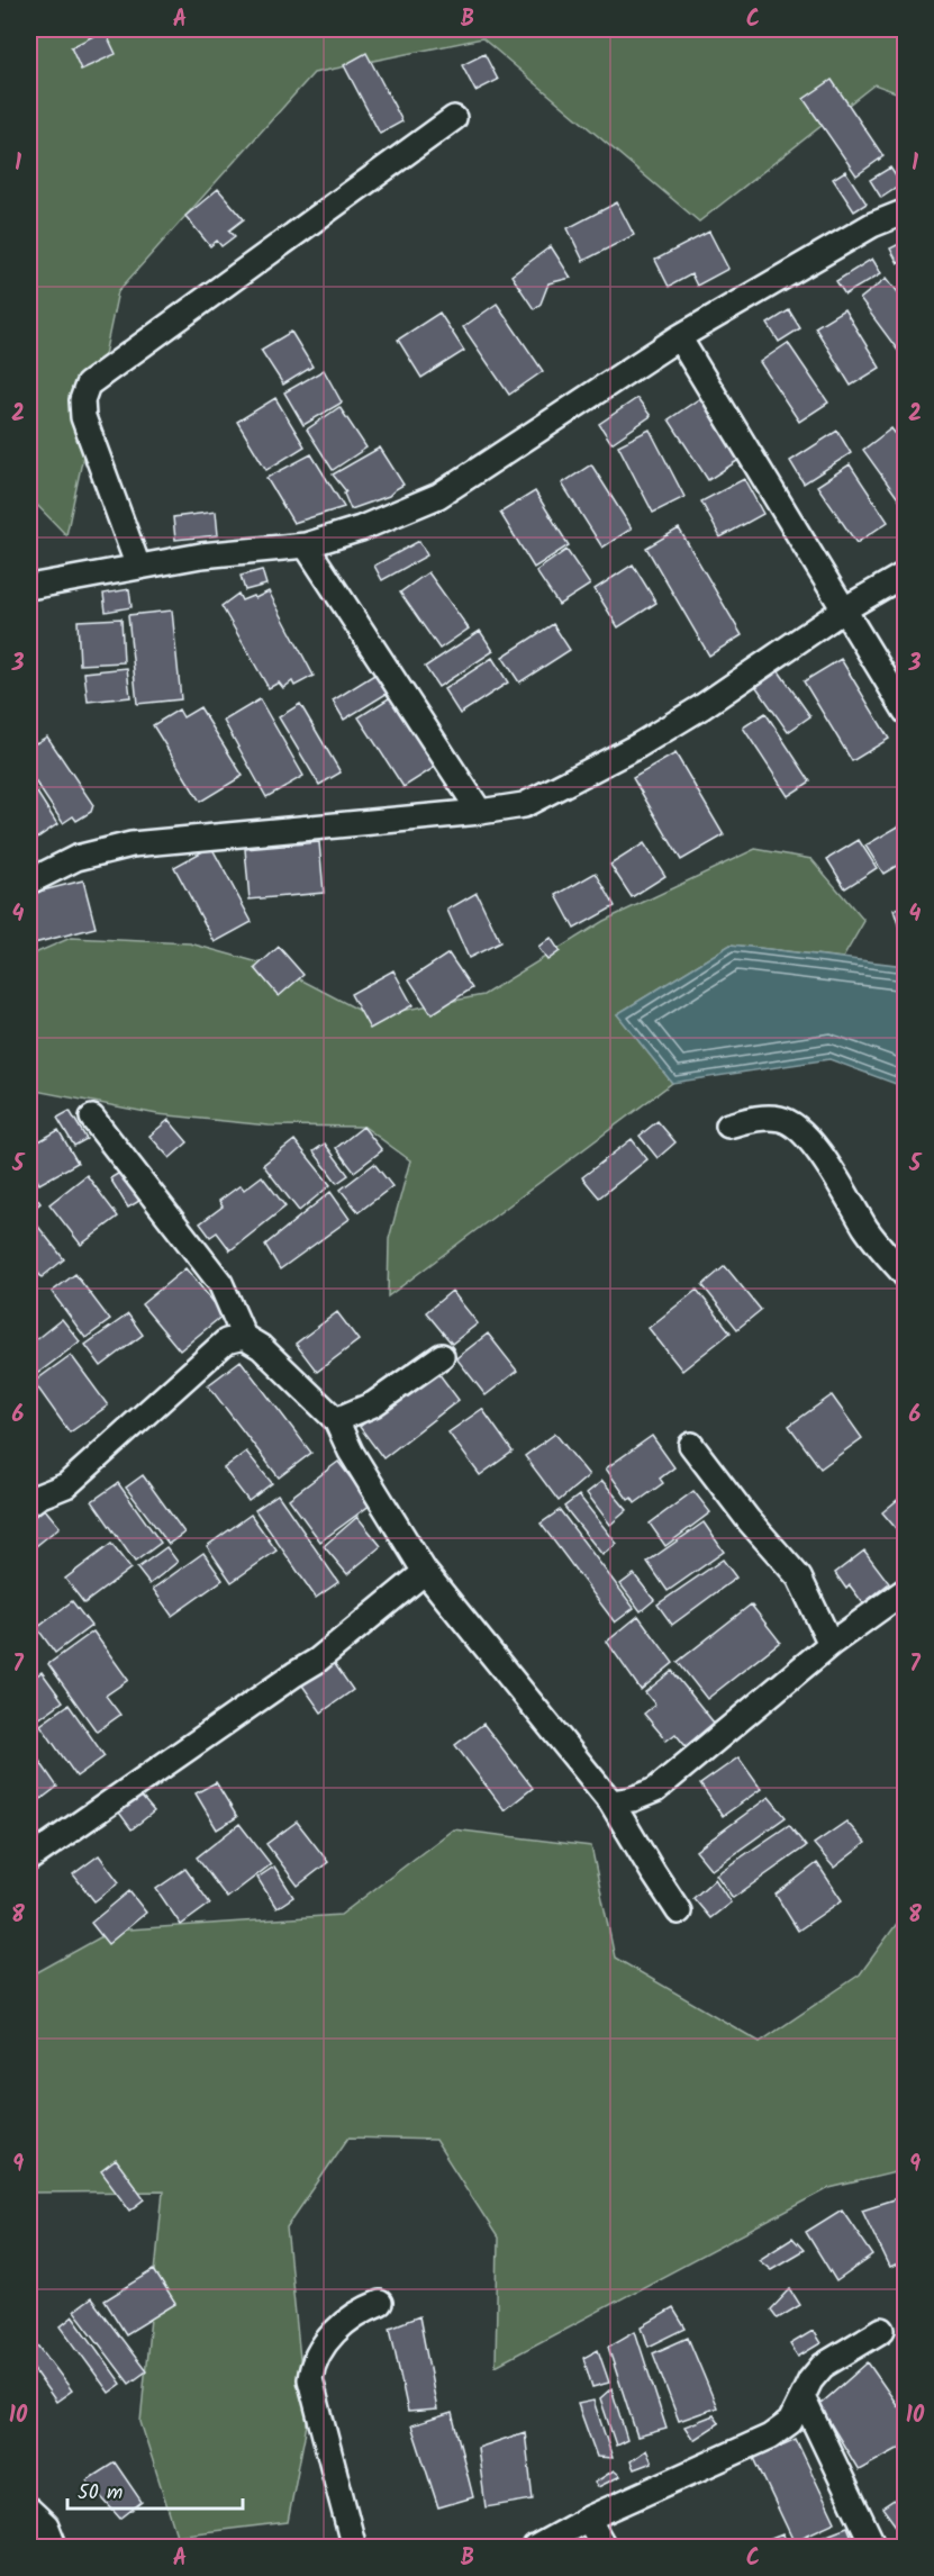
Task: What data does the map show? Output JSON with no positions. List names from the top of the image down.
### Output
{
  "scale_bar": "50 m",
  "grid": {
    "columns": ["A", "B", "C"],
    "rows": [
      "1",
      "2",
      "3",
      "4",
      "5",
      "6",
      "7",
      "8",
      "9",
      "10"
    ]
  }
}
